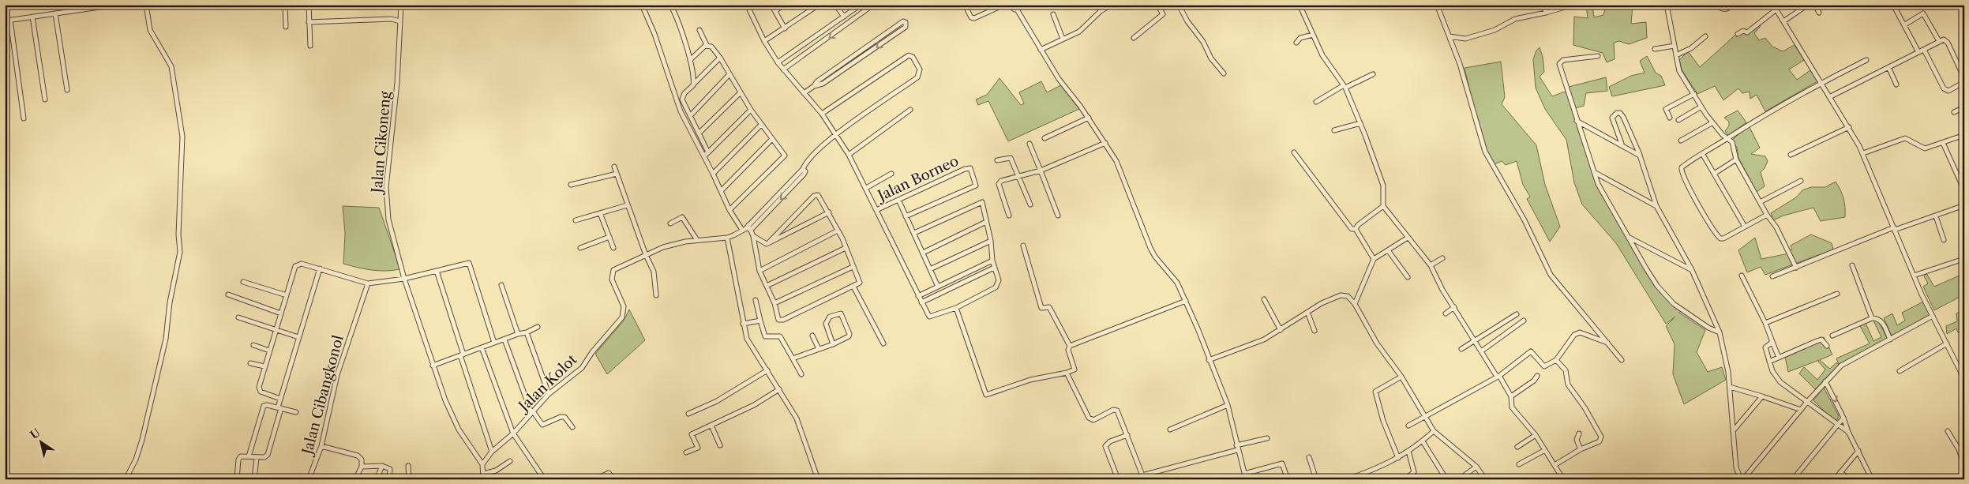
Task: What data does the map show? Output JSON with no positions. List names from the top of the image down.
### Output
{
  "streets": {
    "street": [
      "Jalan Cikoneng",
      "Jalan Borneo",
      "Jalan Kolot",
      "Jalan Cibangkonol"
    ]
  },
  "crossings": [
    ["Jalan Cikoneng", "Jalan Kolot"]
  ],
  "north": "top left"
}
